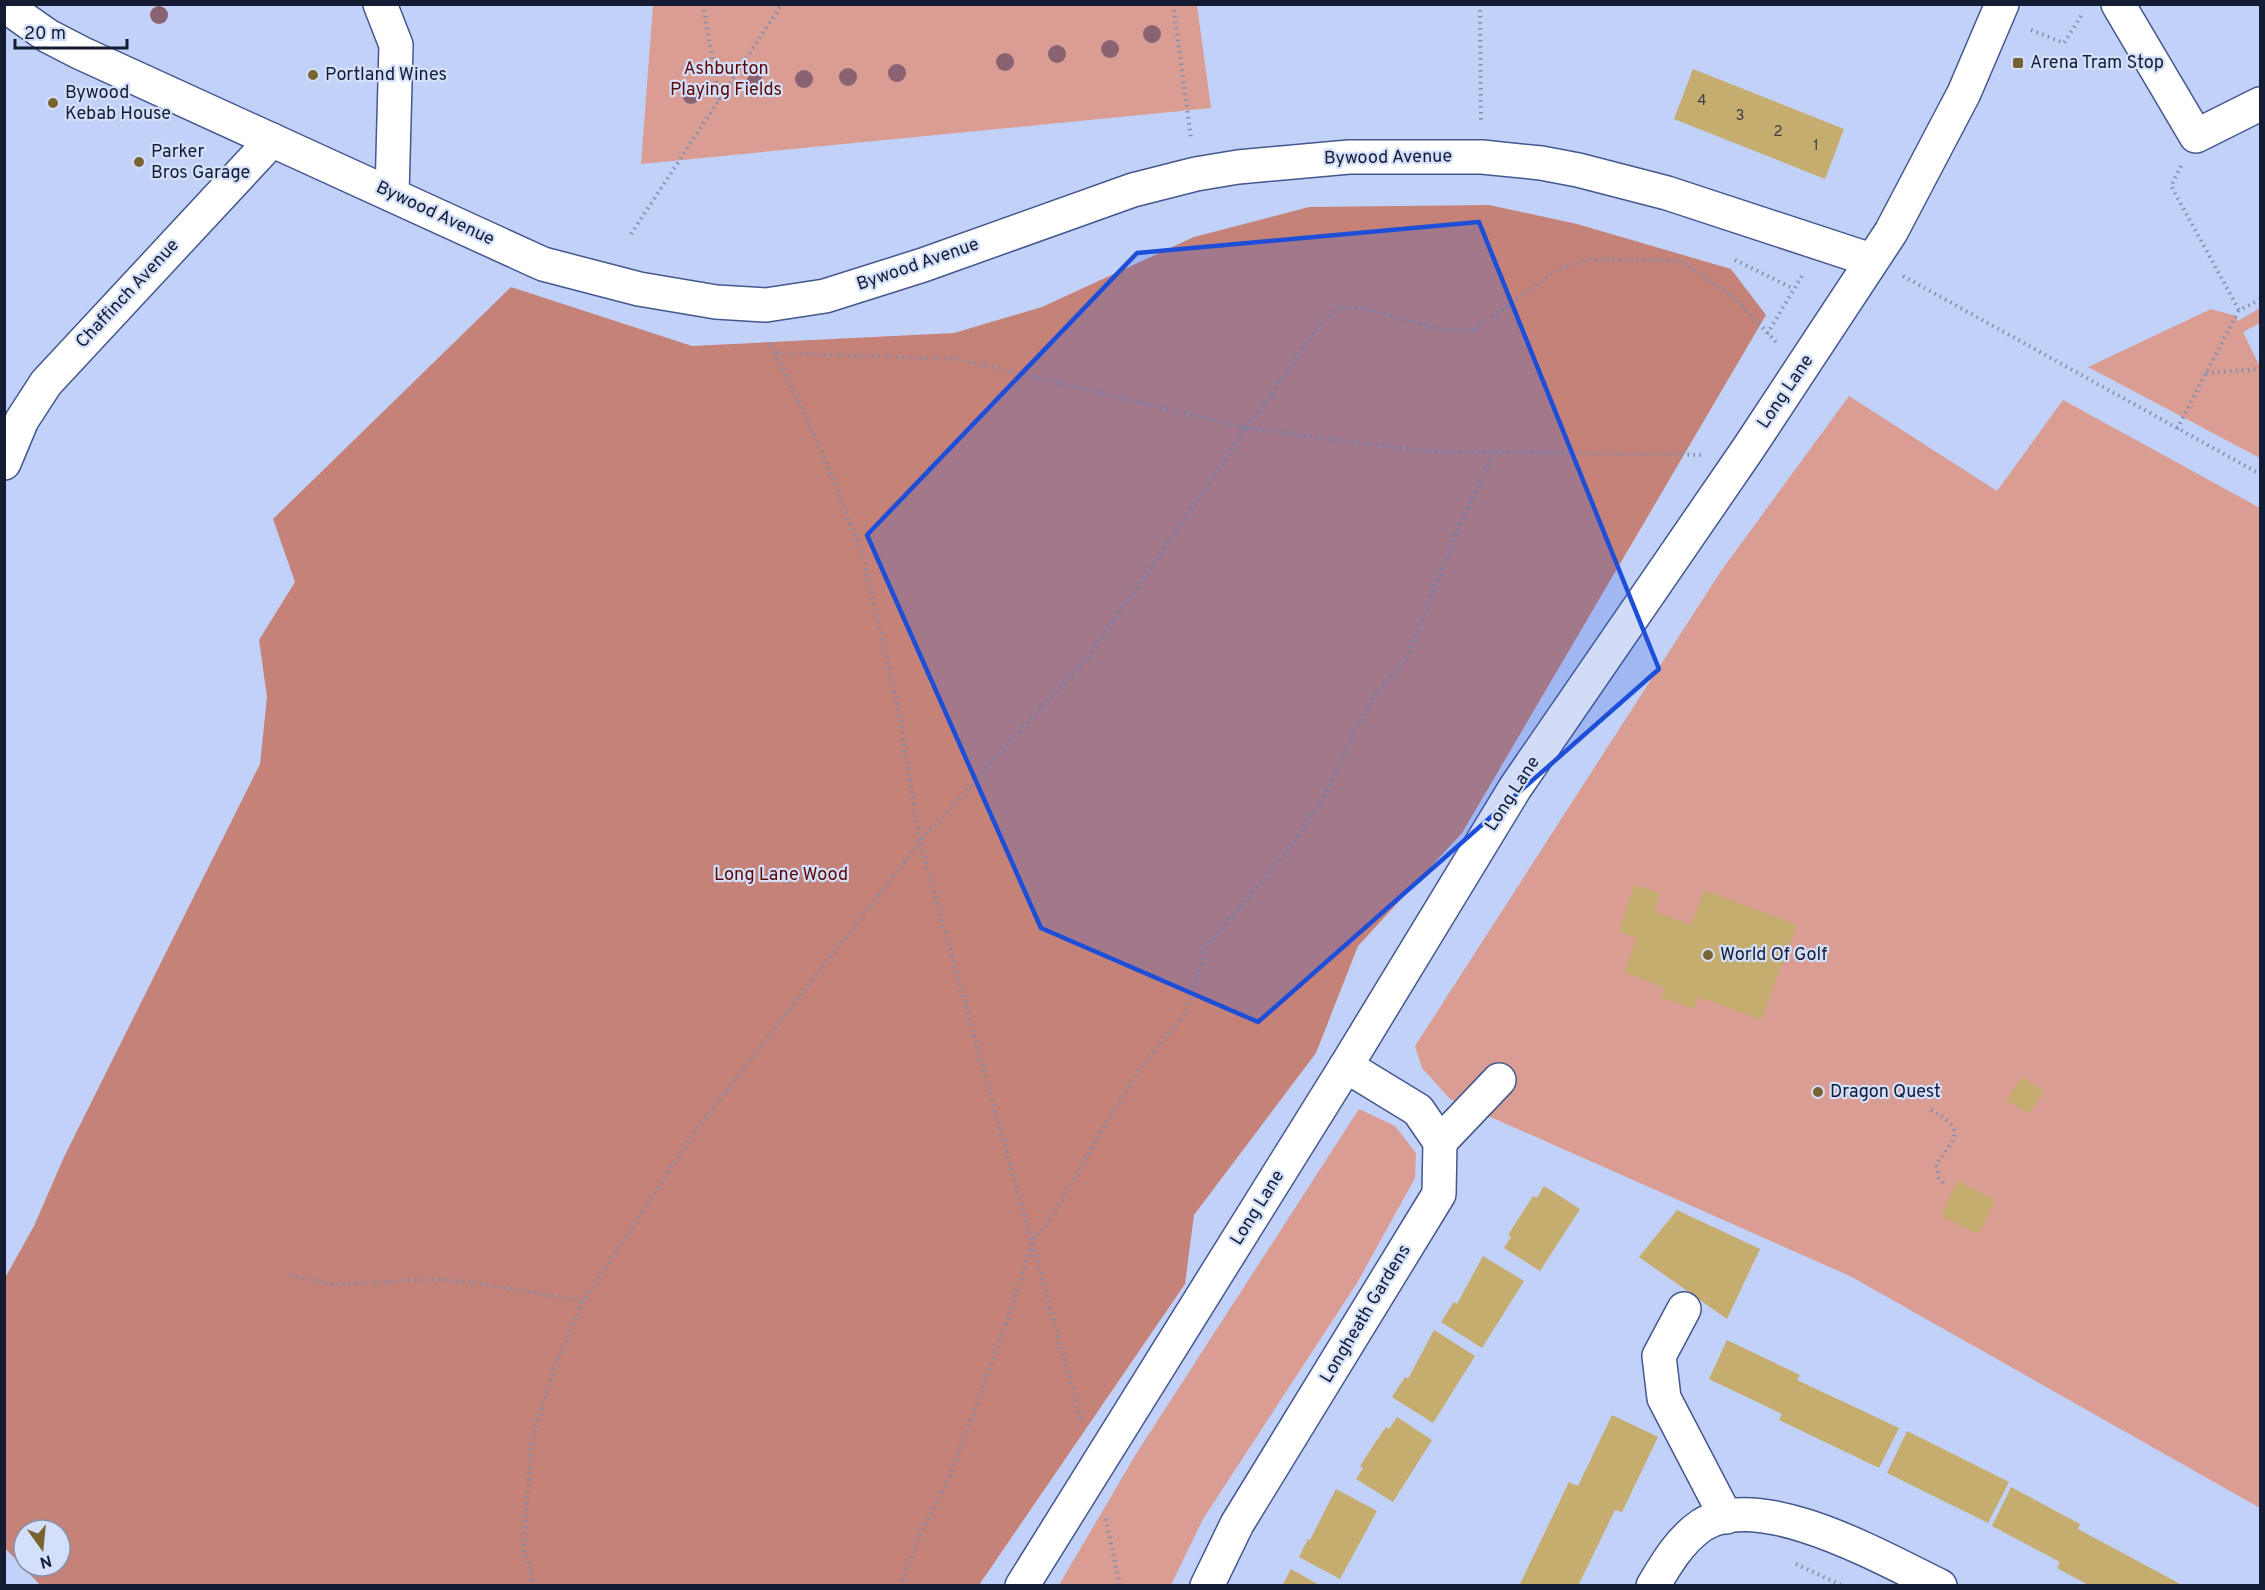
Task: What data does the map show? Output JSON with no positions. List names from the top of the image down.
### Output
{
  "streets": {
    "street": [
      "Bywood Avenue",
      "Chaffinch Avenue",
      "Long Lane",
      "Longheath Gardens"
    ]
  },
  "crossings": [
    ["Bywood Avenue", "Chaffinch Avenue"],
    ["Bywood Avenue", "Long Lane"]
  ],
  "parks": ["Ashburton Playing Fields", "Long Lane Wood"],
  "places": {
    "transit": ["Arena Tram Stop"],
    "other": [
      "Portland Wines",
      "Bywood Kebab House",
      "Parker Bros Garage",
      "World Of Golf",
      "Dragon Quest"
    ]
  },
  "house_numbers": [
    "4",
    "3",
    "2",
    "1"
  ],
  "scale_bar": "20 m",
  "north": "bottom"
}
